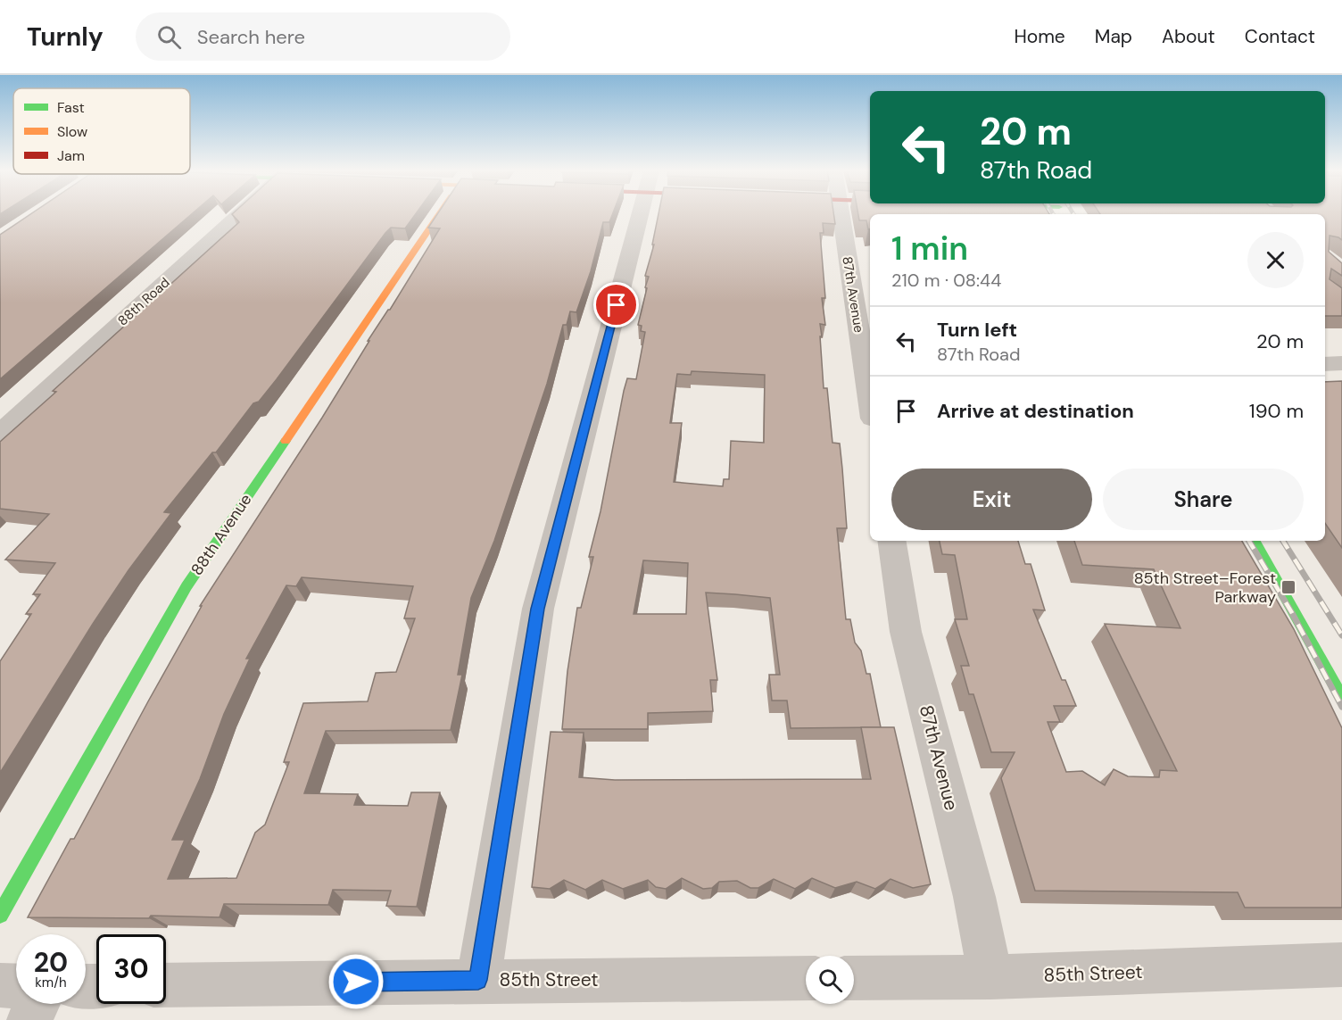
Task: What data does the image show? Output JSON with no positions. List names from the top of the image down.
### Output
{
  "streets": {
    "street": [
      "87th Avenue",
      "88th Road",
      "88th Avenue",
      "85th Street"
    ]
  },
  "crossings": [
    ["87th Avenue", "85th Street"]
  ],
  "places": {
    "transit": ["85th Street–Forest Parkway"]
  },
  "legend": ["Fast", "Slow", "Jam"],
  "page": {
    "header": "Turnly",
    "search": "Search here",
    "nav": [
      "Home",
      "Map",
      "About",
      "Contact"
    ],
    "turn": ["20 m", "87th Road"],
    "heading": ["1 min", "210 m · 08:44"],
    "list": [
      {
        "name": "Turn left",
        "note": "87th Road",
        "value": "20 m"
      },
      {
        "name": "Arrive at destination",
        "value": "190 m"
      }
    ],
    "buttons": ["Exit", "Share"],
    "speed": "20 km/h",
    "limit": "30"
  }
}
